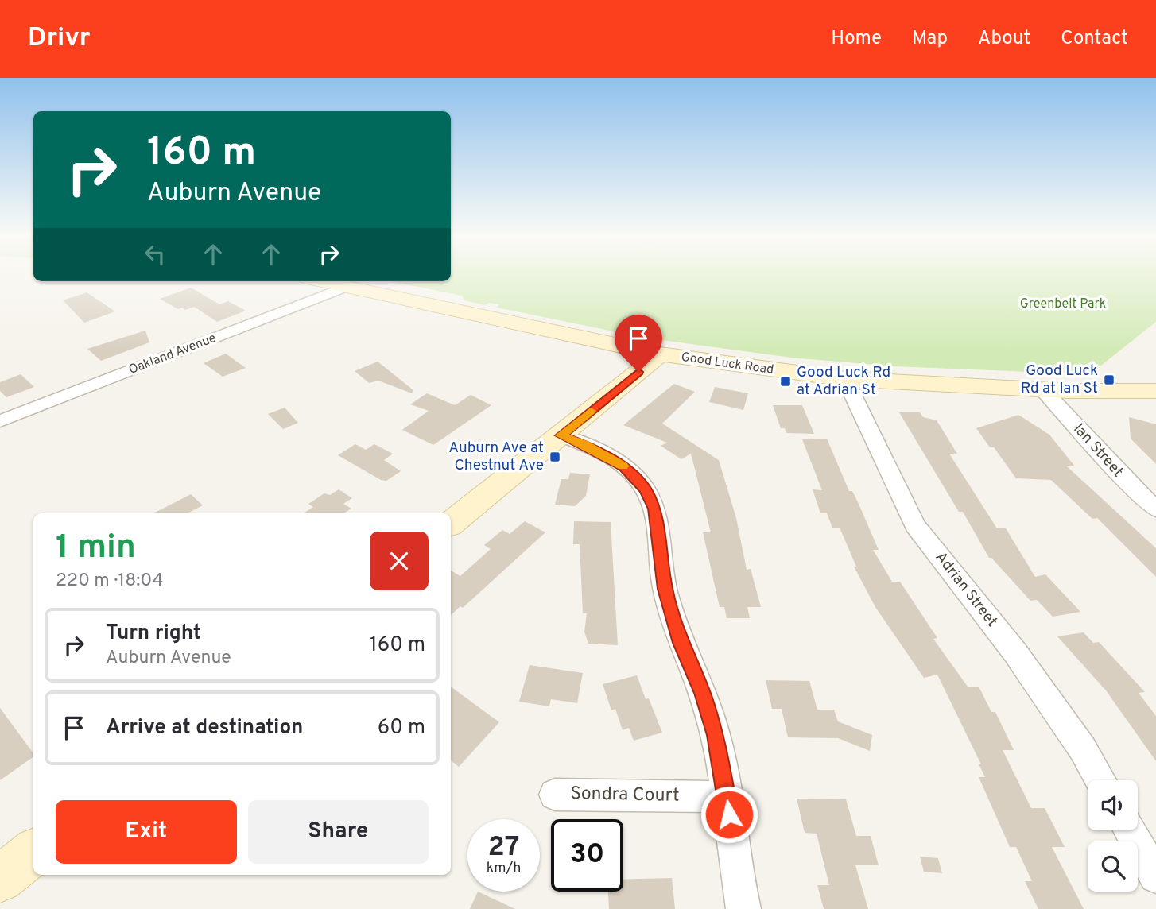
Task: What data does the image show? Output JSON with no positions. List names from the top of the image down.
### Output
{
  "streets": {
    "main road": ["Good Luck Road"],
    "street": [
      "Oakland Avenue",
      "Ian Street",
      "Adrian Street",
      "Sondra Court"
    ]
  },
  "crossings": [
    ["Oakland Avenue", "Good Luck Road"],
    ["Good Luck Road", "Ian Street"],
    ["Good Luck Road", "Adrian Street"]
  ],
  "parks": ["Greenbelt Park"],
  "places": {
    "transit": ["Good Luck Rd at Ian St", "Good Luck Rd at Adrian St", "Auburn Ave at Chestnut Ave"]
  },
  "page": {
    "header": "Drivr",
    "nav": [
      "Home",
      "Map",
      "About",
      "Contact"
    ],
    "turn": ["160 m", "Auburn Avenue"],
    "heading": ["1 min", "220 m · 18:04"],
    "list": [
      {
        "name": "Turn right",
        "note": "Auburn Avenue",
        "value": "160 m"
      },
      {
        "name": "Arrive at destination",
        "value": "60 m"
      }
    ],
    "buttons": ["Exit", "Share"],
    "speed": "27 km/h",
    "limit": "30"
  }
}
